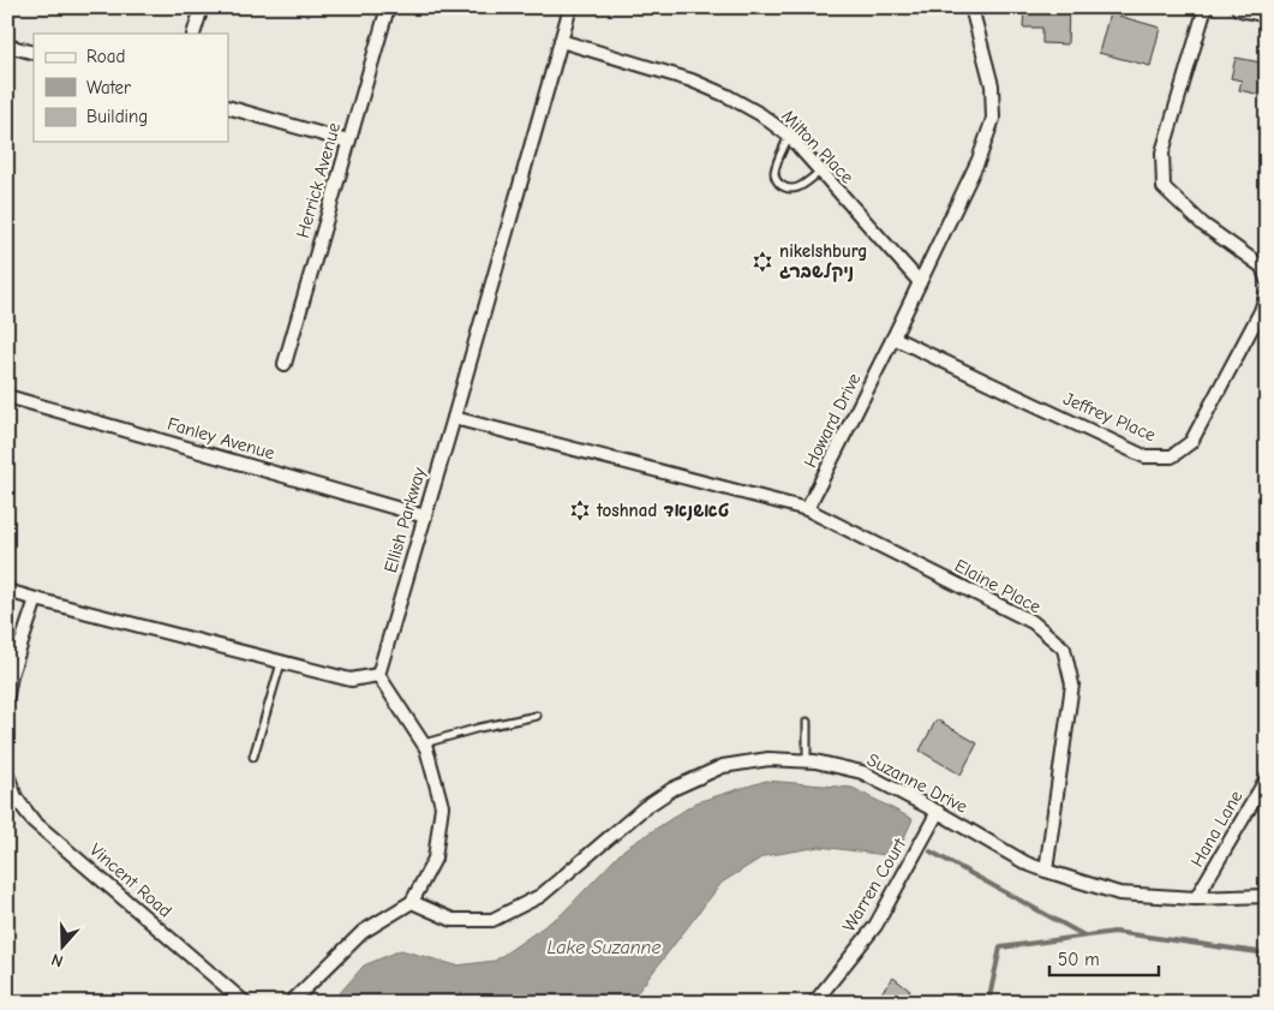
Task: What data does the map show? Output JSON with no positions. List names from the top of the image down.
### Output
{
  "streets": {
    "street": [
      "Milton Place",
      "Herrick Avenue",
      "Jeffrey Place",
      "Howard Drive",
      "Fanley Avenue",
      "Ellish Parkway",
      "Elaine Place",
      "Suzanne Drive",
      "Hana Lane",
      "Vincent Road",
      "Warren Court"
    ]
  },
  "crossings": [
    ["Milton Place", "Howard Drive"],
    ["Milton Place", "Ellish Parkway"],
    ["Jeffrey Place", "Howard Drive"],
    ["Howard Drive", "Elaine Place"],
    ["Fanley Avenue", "Ellish Parkway"],
    ["Elaine Place", "Suzanne Drive"],
    ["Suzanne Drive", "Hana Lane"],
    ["Suzanne Drive", "Warren Court"]
  ],
  "water": ["Lake Suzanne"],
  "places": {
    "synagogue": ["nikelshburg ניקלשברג", "toshnad טאשנאד"]
  },
  "legend": ["Road", "Water", "Building"],
  "scale_bar": "50 m",
  "north": "bottom"
}
